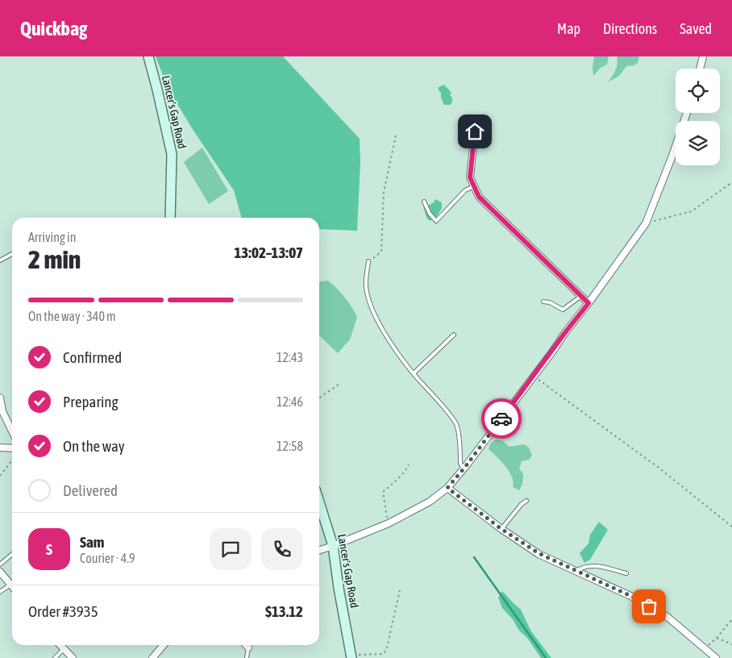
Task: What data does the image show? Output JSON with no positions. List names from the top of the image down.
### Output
{
  "streets": {
    "main road": ["Lancer's Gap Road"]
  },
  "page": {
    "header": "Quickbag",
    "nav": ["Map", "Directions", "Saved"],
    "heading": ["2 min", "Arriving in", "13:02–13:07"],
    "panel": [
      "Sam",
      "Courier · 4.9",
      "Order #3935",
      "$13.12"
    ],
    "bar": "On the way · 340 m",
    "list": [
      ["Confirmed", "12:43"],
      ["Preparing", "12:46"],
      ["On the way", "12:58"],
      "Delivered"
    ],
    "round": "S"
  }
}
